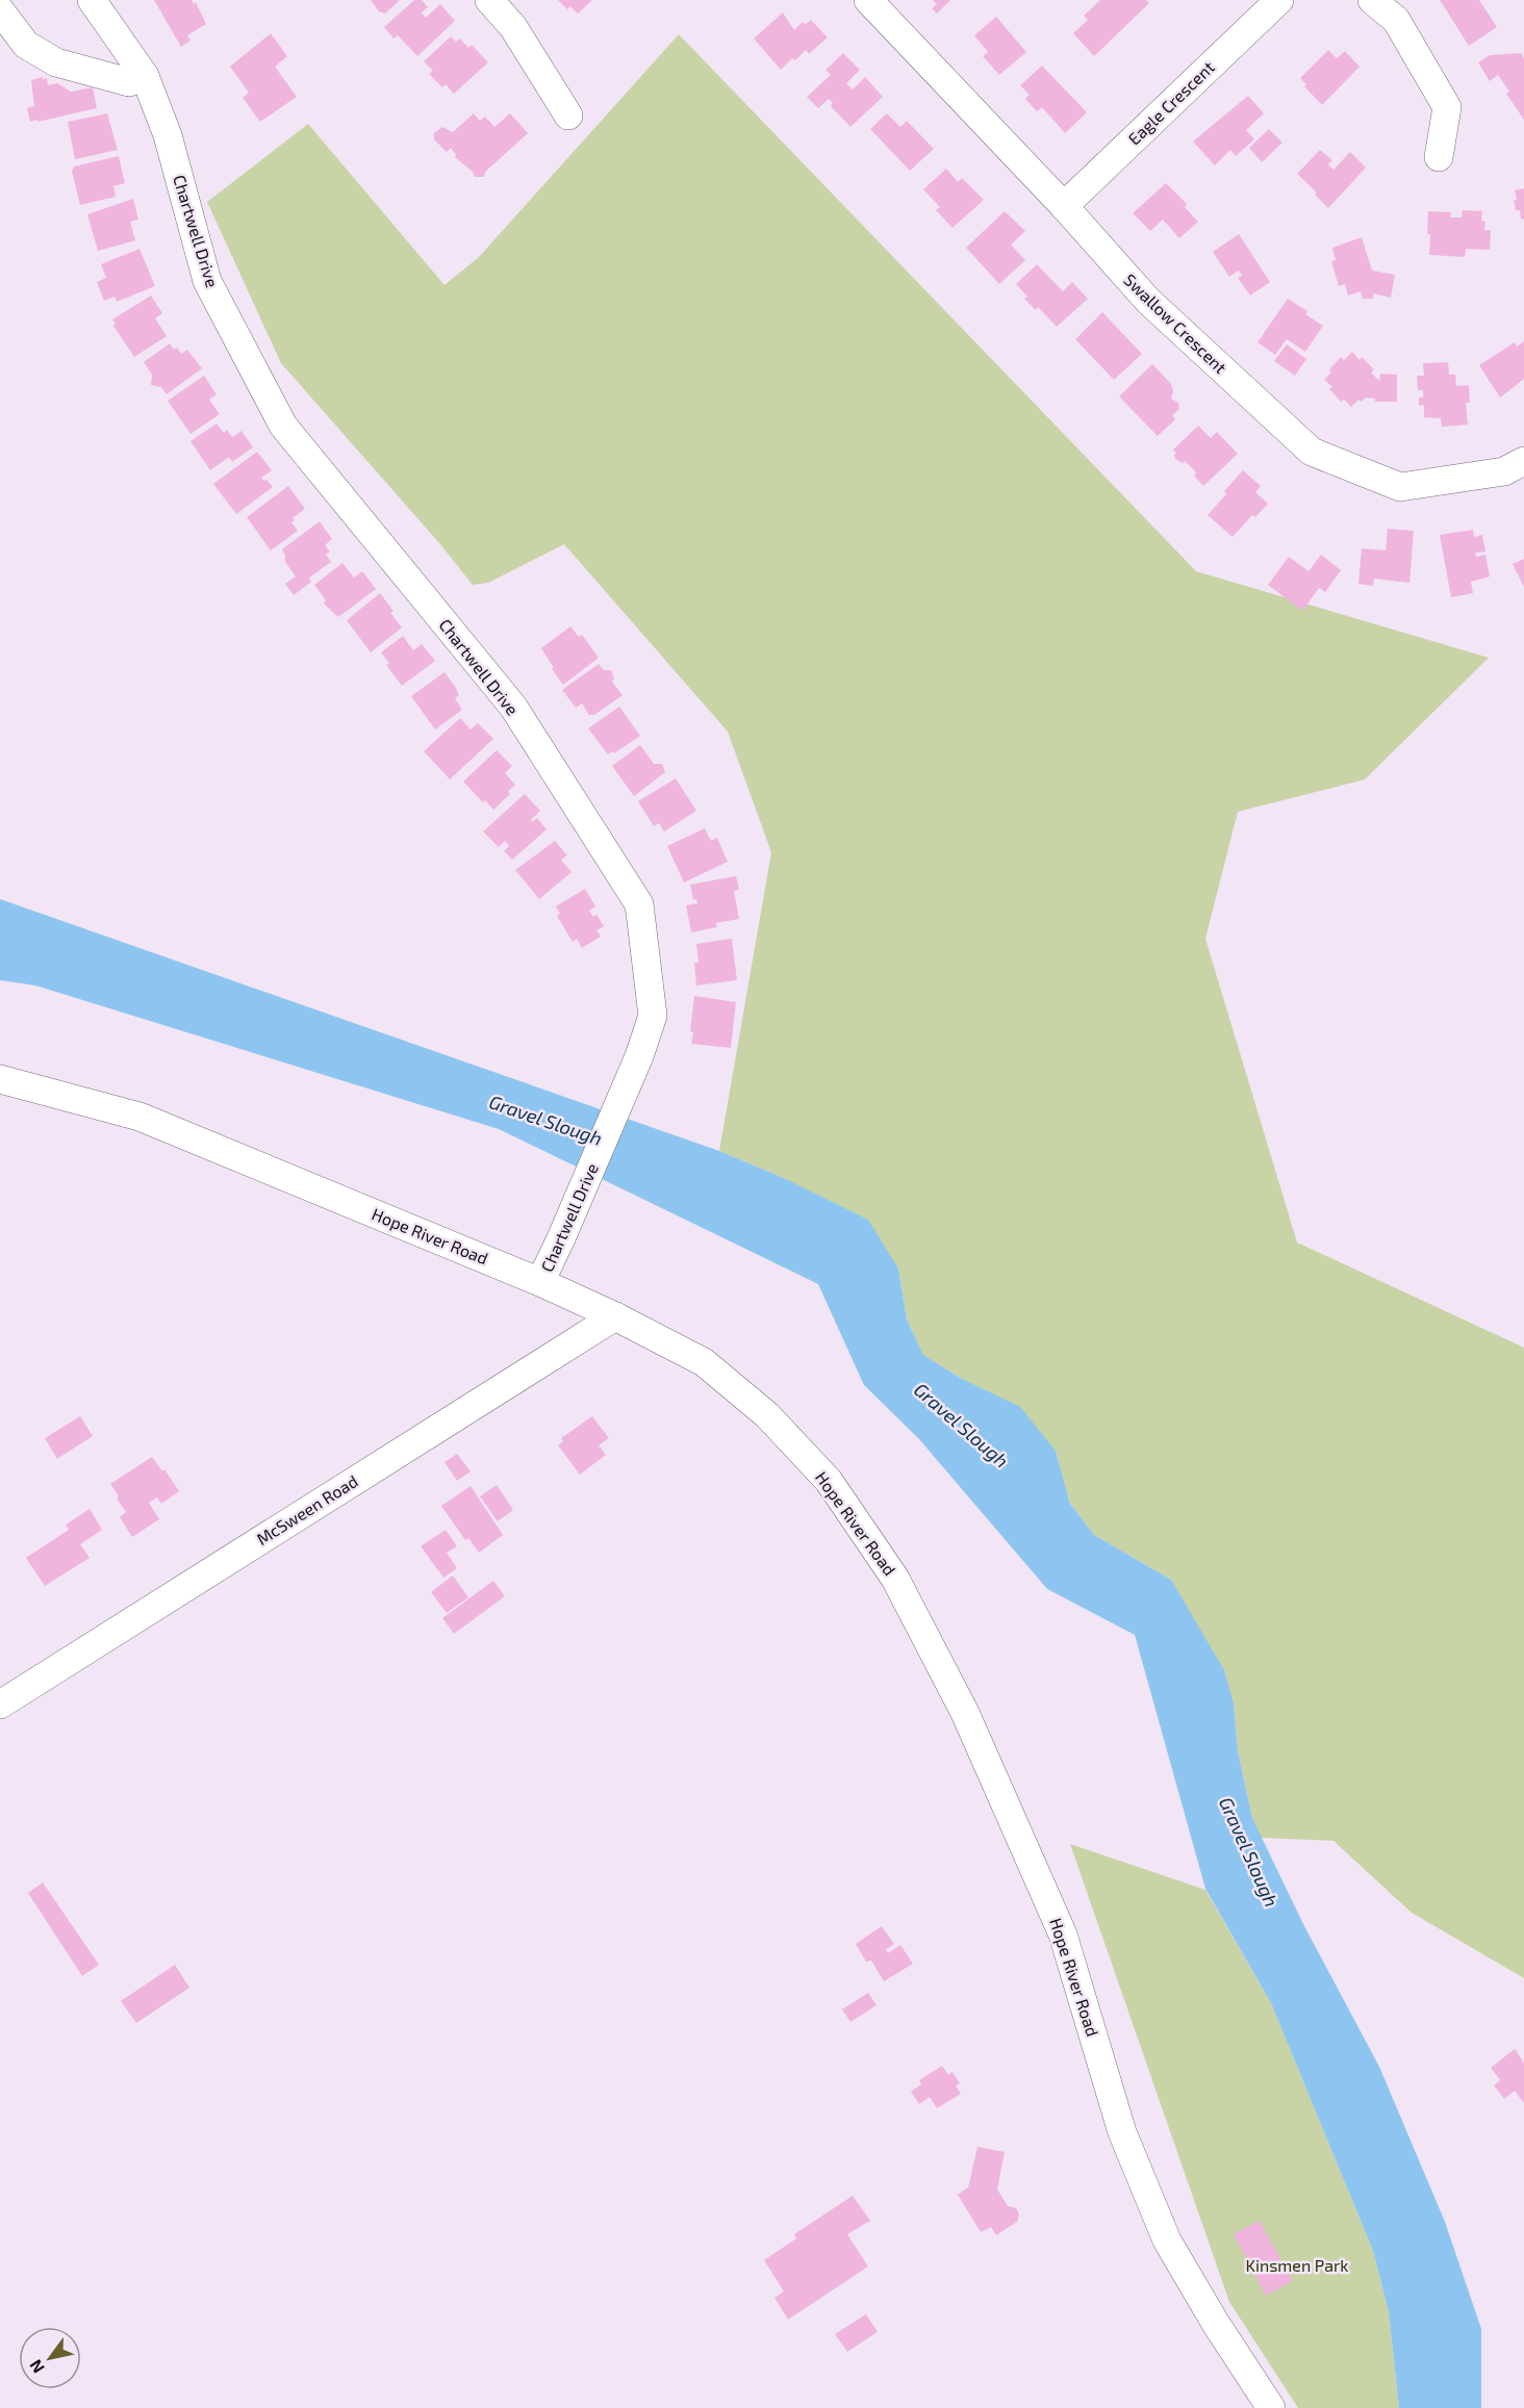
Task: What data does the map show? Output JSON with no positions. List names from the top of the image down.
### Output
{
  "streets": {
    "street": [
      "Eagle Crescent",
      "Chartwell Drive",
      "Swallow Crescent",
      "Hope River Road",
      "McSween Road"
    ]
  },
  "crossings": [
    ["Eagle Crescent", "Swallow Crescent"],
    ["Chartwell Drive", "Hope River Road"],
    ["Hope River Road", "McSween Road"]
  ],
  "water": ["Gravel Slough"],
  "parks": ["Kinsmen Park"],
  "north": "bottom left"
}
